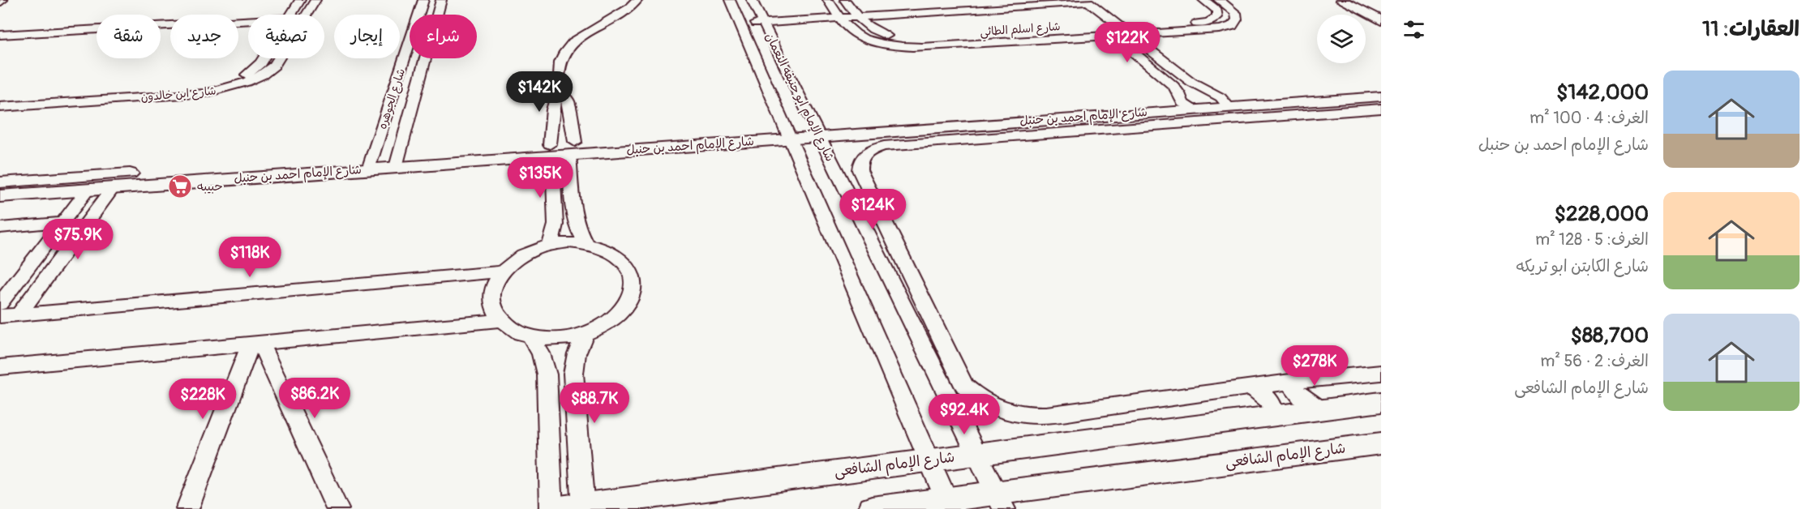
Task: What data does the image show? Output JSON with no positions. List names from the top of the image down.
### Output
{
  "streets": {
    "street": [
      "شارع اسلم الطائي",
      "شارع ابن خالدون",
      "شارع الإمام ابو حنيفه النعمان",
      "شارع الجوهره",
      "شارع الإمام احمد بن حنبل",
      "شارع الإمام الشافعى"
    ]
  },
  "crossings": [
    ["شارع الإمام ابو حنيفه النعمان", "شارع الإمام احمد بن حنبل"],
    ["شارع الإمام ابو حنيفه النعمان", "شارع الإمام الشافعى"],
    ["شارع الجوهره", "شارع الإمام احمد بن حنبل"]
  ],
  "places": {
    "supermarket": ["حبيبه"]
  },
  "page": {
    "heading": "العقارات: 11",
    "chip": [
      "شراء",
      "إيجار",
      "تصفية",
      "جديد",
      "شقة"
    ],
    "price": [
      "$122K",
      "$142K",
      "$135K",
      "$124K",
      "$75.9K",
      "$118K",
      "$278K",
      "$86.2K",
      "$228K",
      "$88.7K",
      "$92.4K"
    ],
    "list": [
      {
        "name": "$142,000",
        "note": "الغرف: 4 · 100 m² · شارع الإمام احمد بن حنبل"
      },
      {
        "name": "$228,000",
        "note": "الغرف: 5 · 128 m² · شارع الكابتن ابو تريكه"
      },
      {
        "name": "$88,700",
        "note": "الغرف: 2 · 56 m² · شارع الإمام الشافعى"
      }
    ]
  }
}
